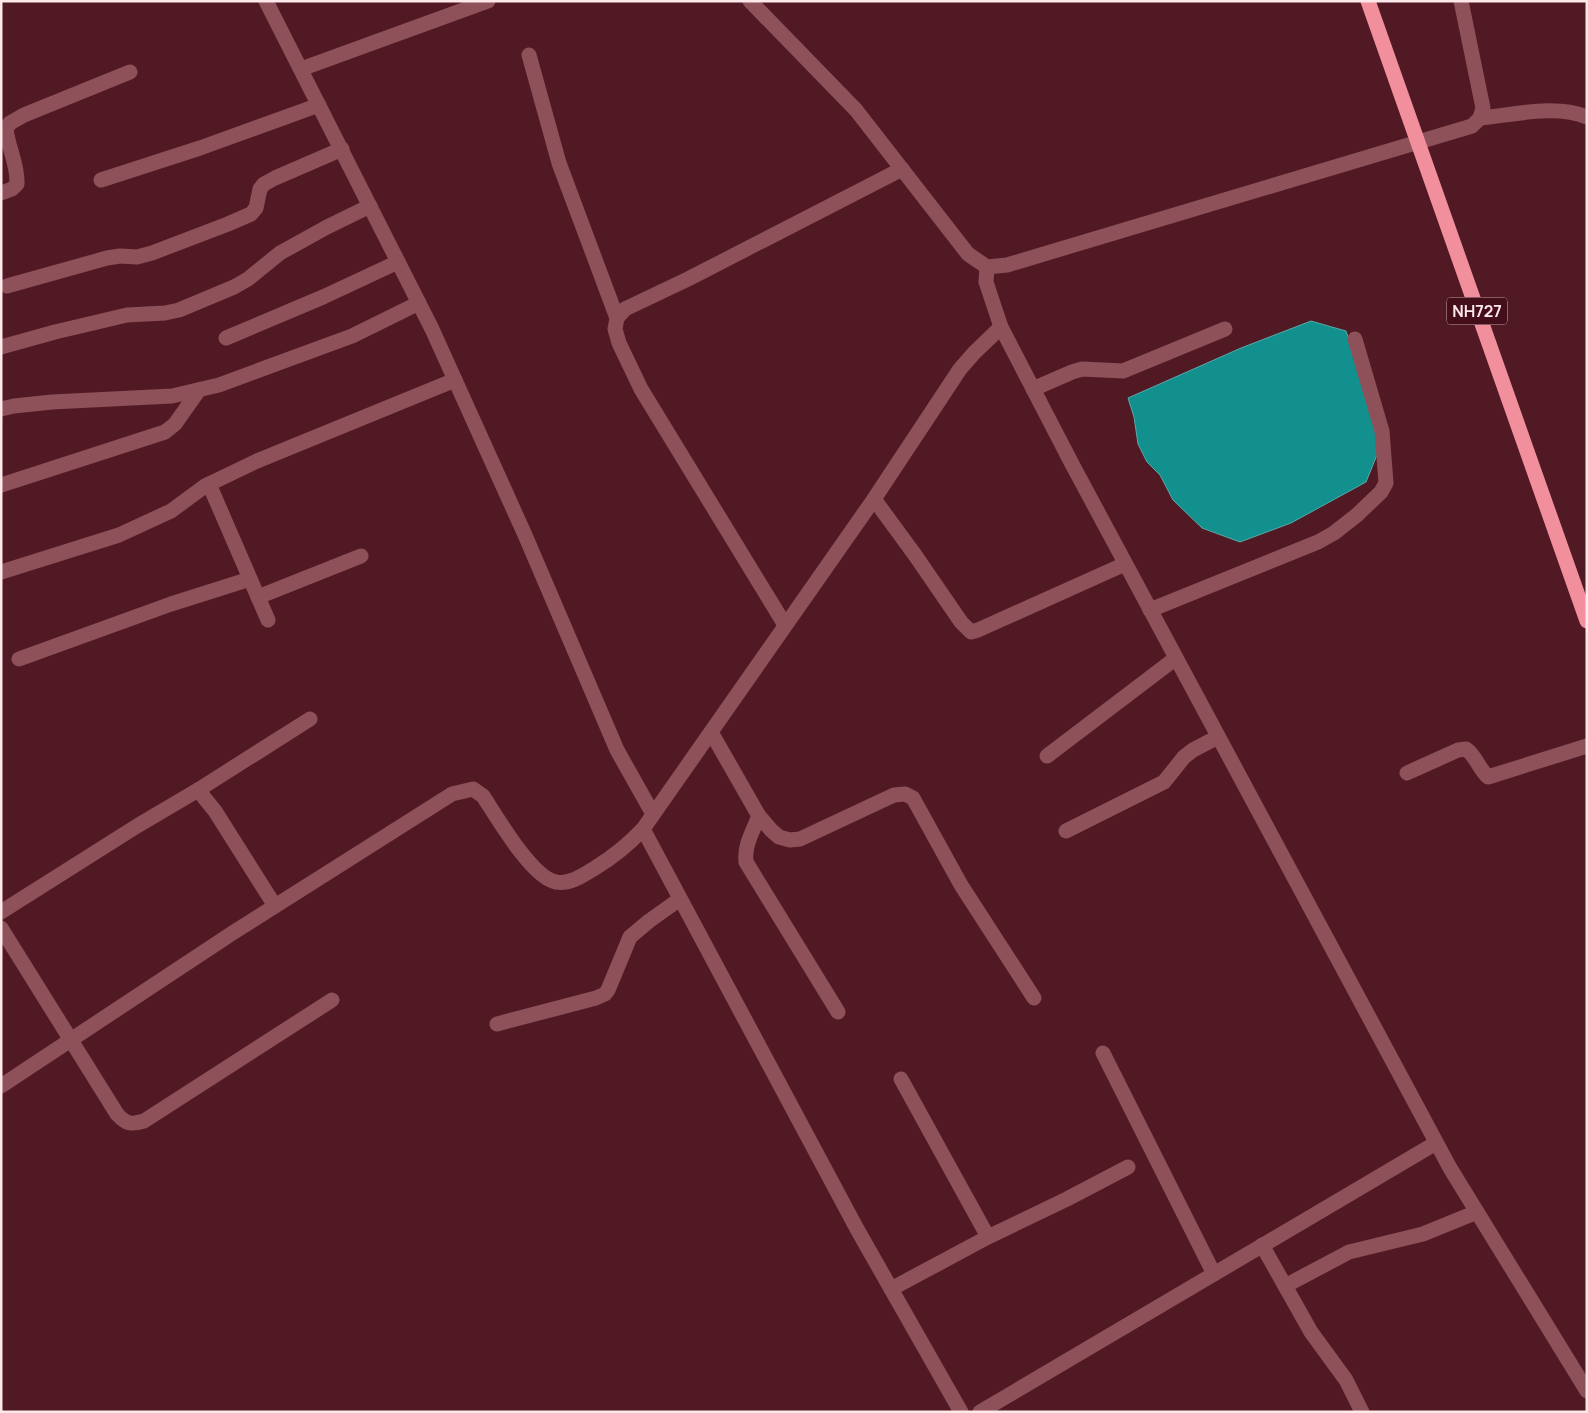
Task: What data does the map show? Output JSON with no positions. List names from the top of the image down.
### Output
{
  "streets": {
    "highway": ["NH727"]
  }
}
